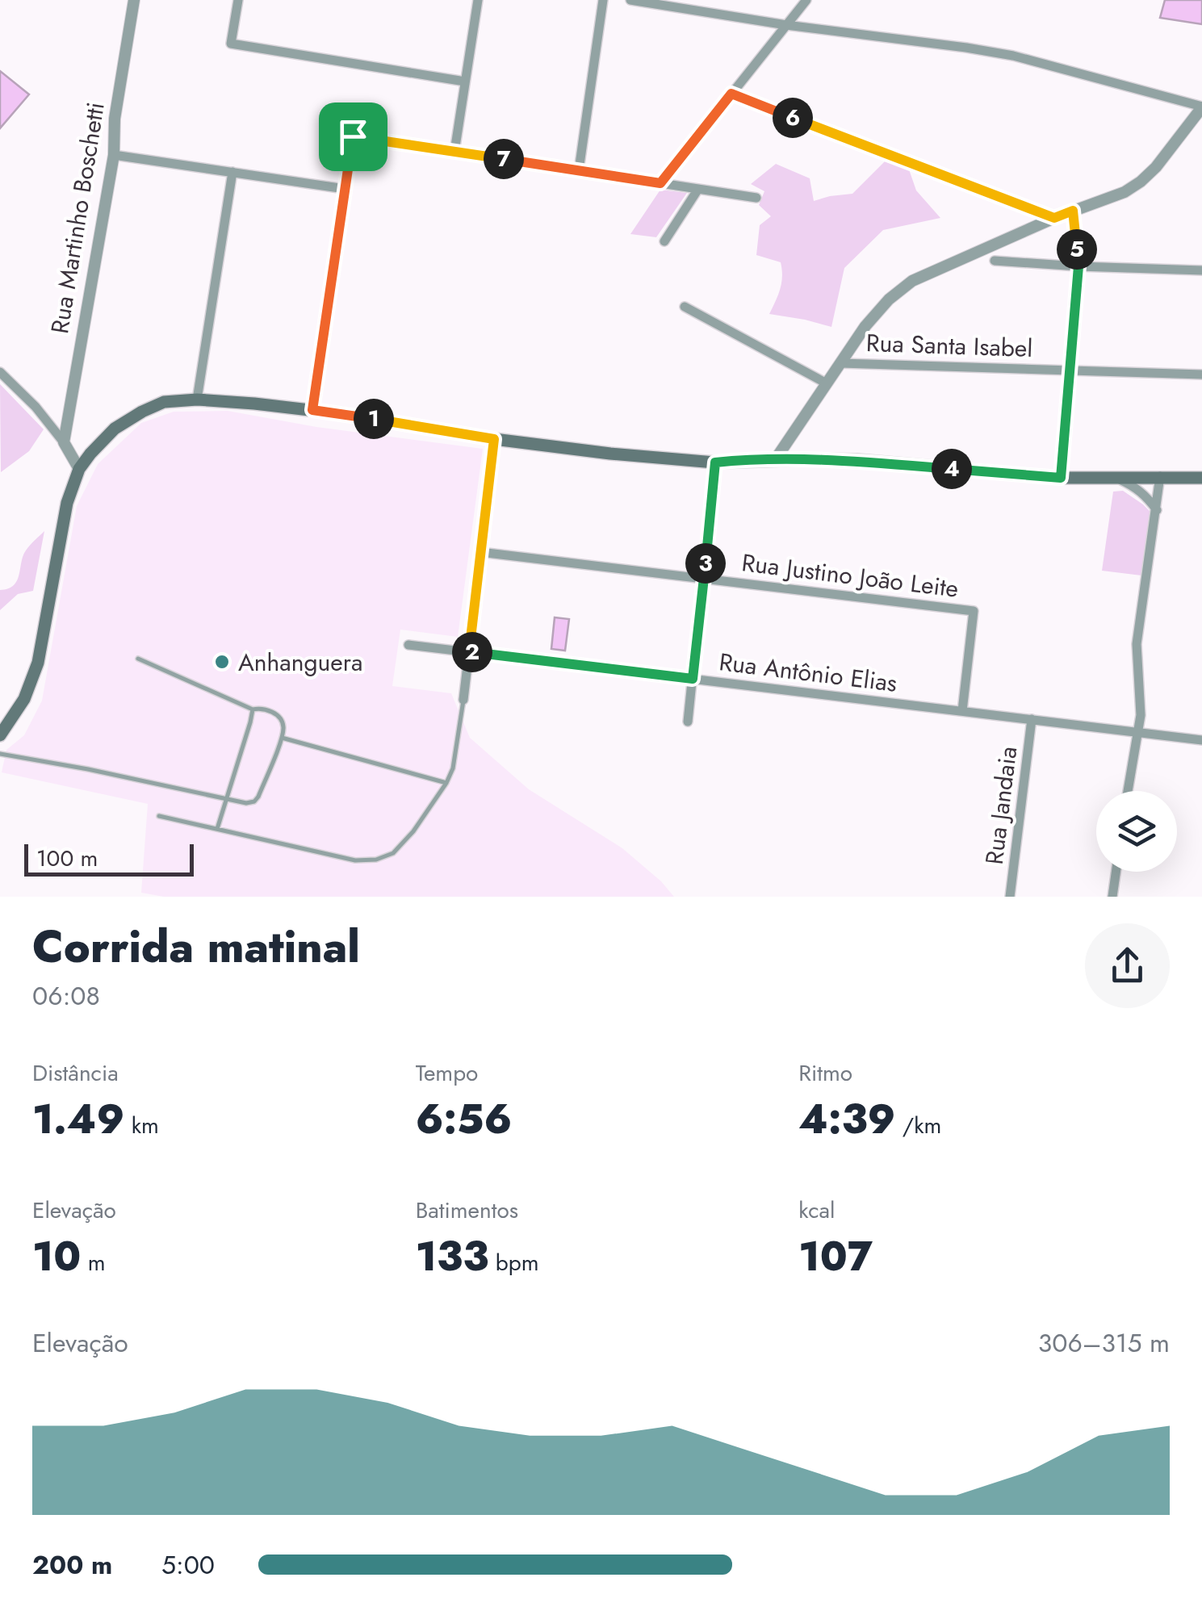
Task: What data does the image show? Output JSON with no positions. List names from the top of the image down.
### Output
{
  "streets": {
    "street": [
      "Rua Martinho Boschetti",
      "Rua Santa Isabel",
      "Rua Justino João Leite",
      "Rua Antônio Elias",
      "Rua Jandaia"
    ]
  },
  "crossings": [
    ["Rua Justino João Leite", "Rua Antônio Elias"],
    ["Rua Antônio Elias", "Rua Jandaia"]
  ],
  "places": ["Anhanguera"],
  "scale_bar": "100 m",
  "page": {
    "pins": [
      "6",
      "7",
      "5",
      "1",
      "4",
      "3",
      "2"
    ],
    "scale": "100 m",
    "heading": ["Corrida matinal", "06:08"],
    "stats": [
      ["Distância", "1.49 km"],
      ["Tempo", "6:56"],
      ["Ritmo", "4:39 /km"],
      ["Elevação", "10 m"],
      ["Batimentos", "133 bpm"],
      ["kcal", "107"]
    ],
    "chart": ["Elevação", "306–315 m"],
    "list": [
      {
        "name": "200 m",
        "note": "5:00"
      }
    ]
  }
}
